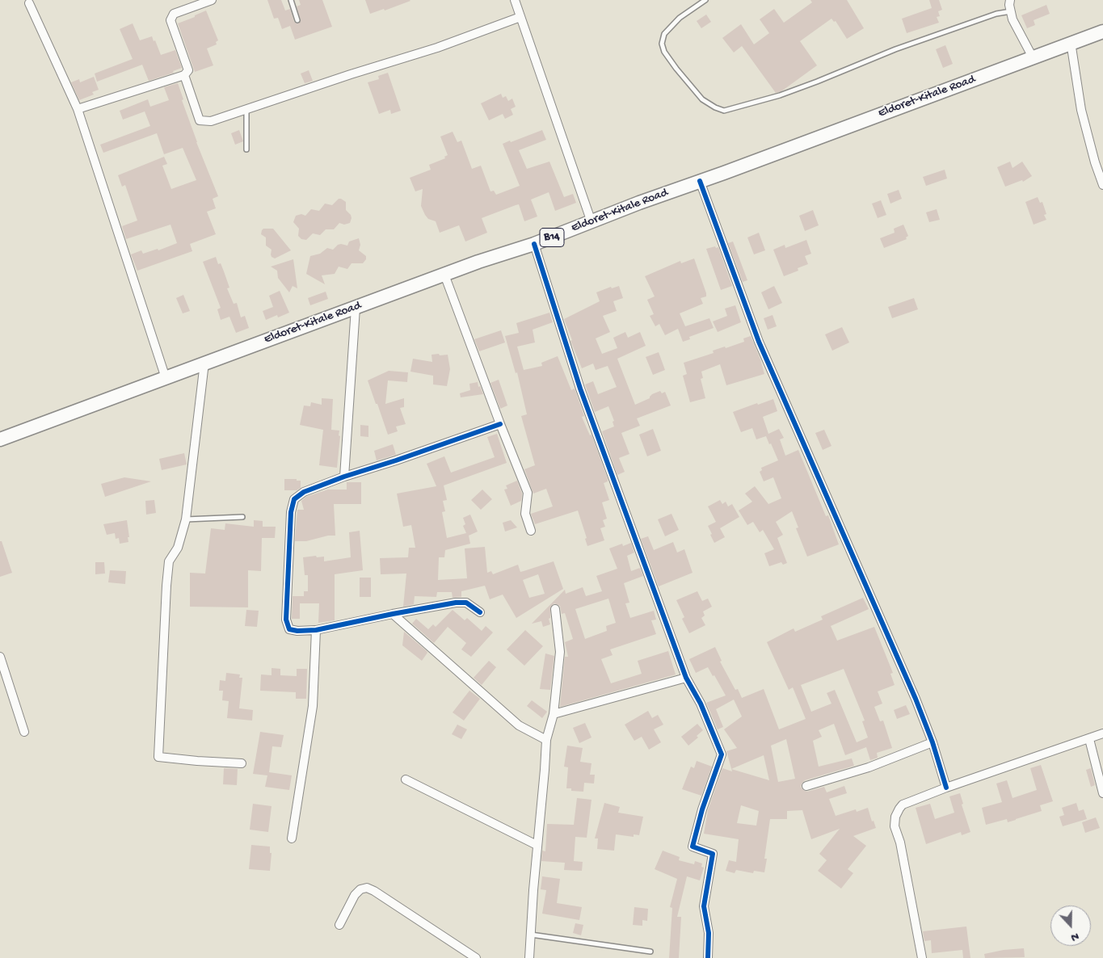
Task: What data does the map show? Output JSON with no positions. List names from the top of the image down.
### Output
{
  "streets": {
    "highway": ["Eldoret-Kitale Road", "B14"]
  },
  "north": "bottom"
}
